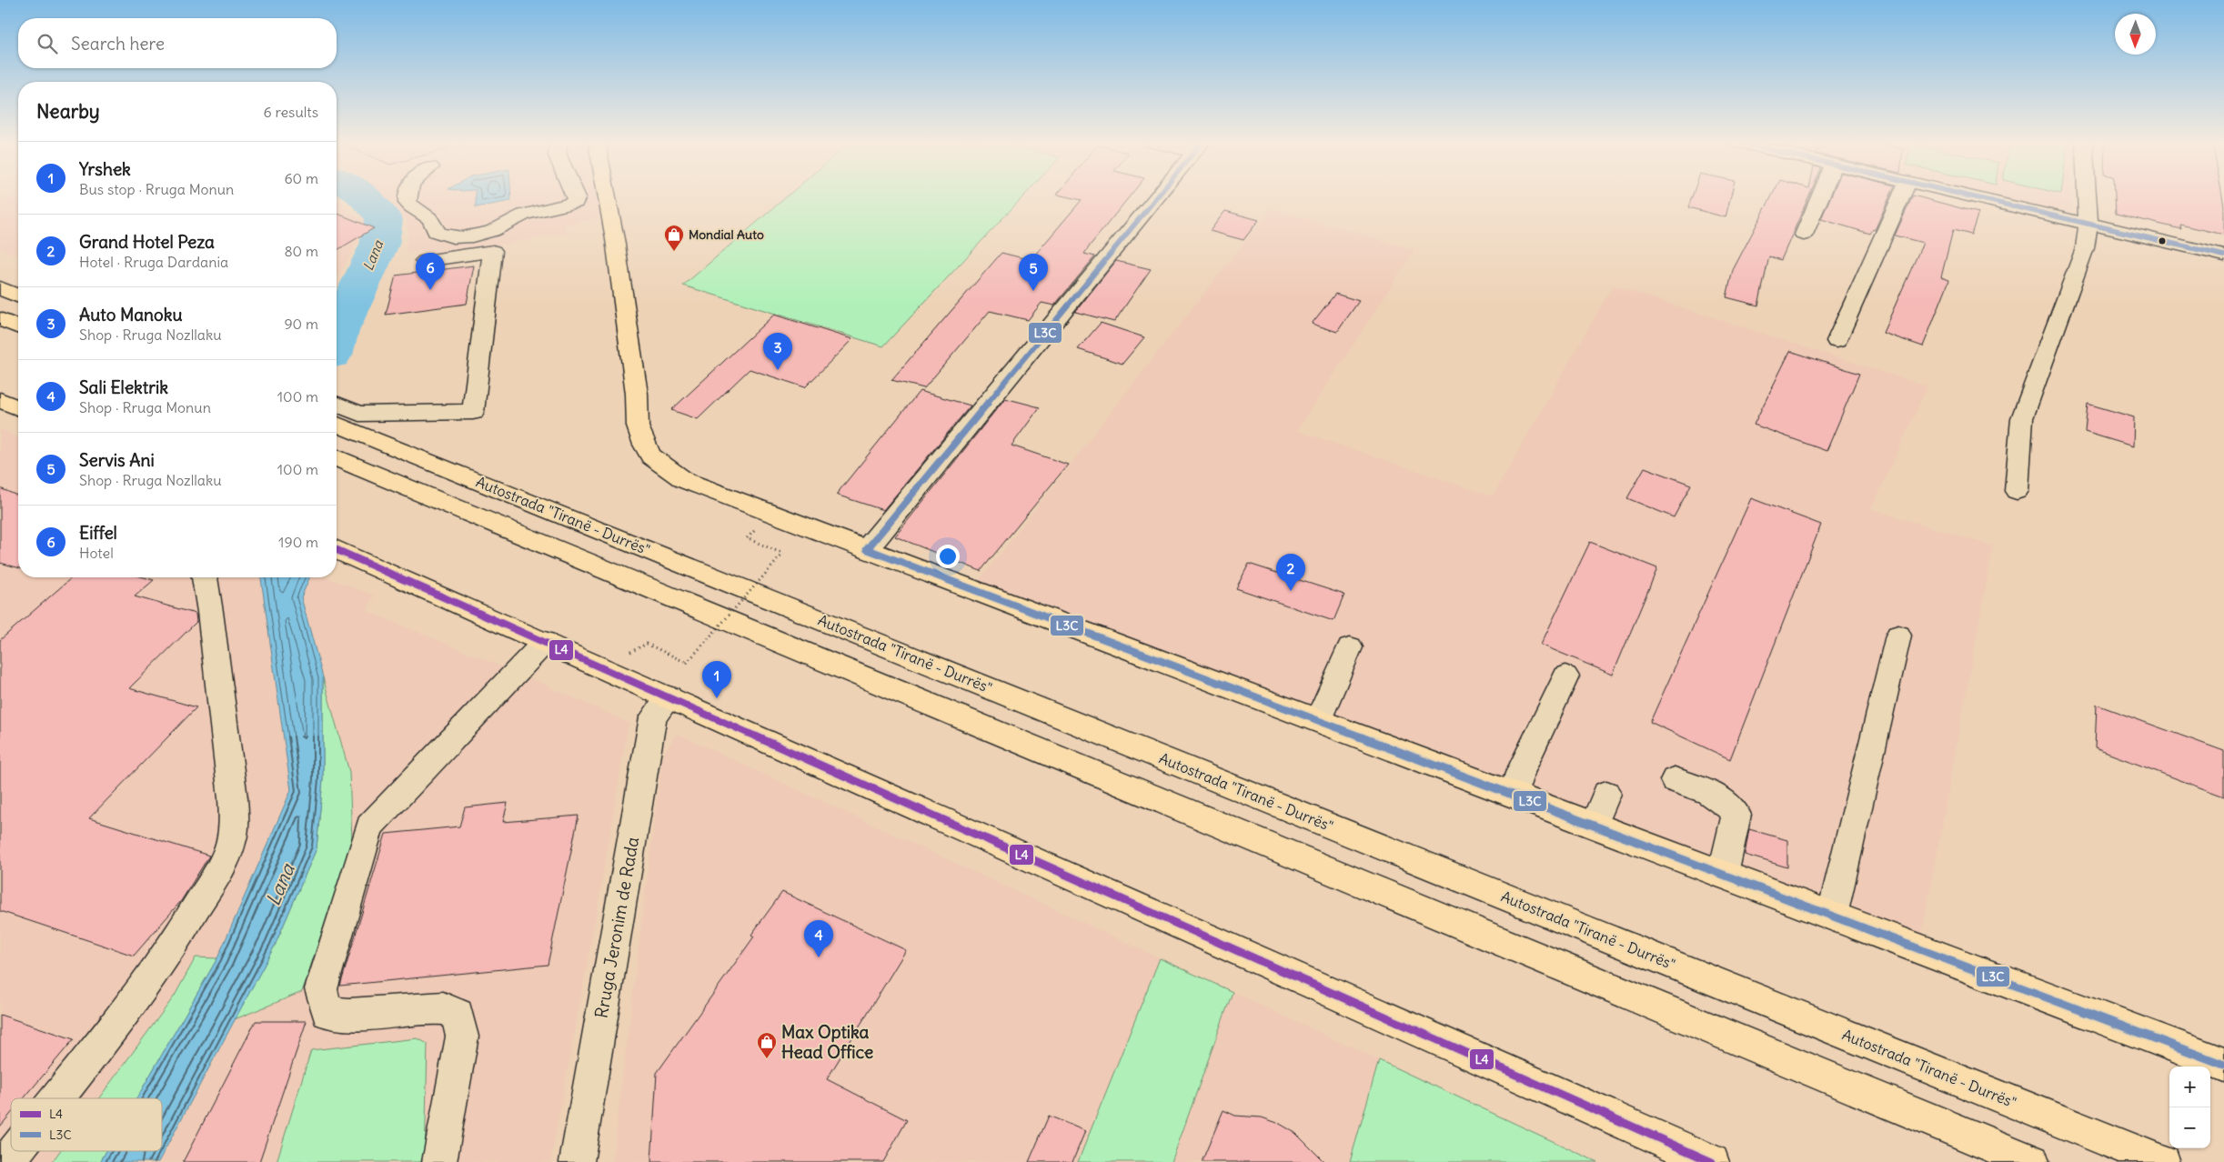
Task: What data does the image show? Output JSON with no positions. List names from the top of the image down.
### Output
{
  "streets": {
    "main road": ["Autostrada \"Tiranë - Durrës\""],
    "street": ["Rruga Jeronim de Rada"]
  },
  "water": ["Lana"],
  "places": {
    "shop": ["Mondial Auto", "Max Optika Head Office"]
  },
  "lines": ["transit line L3C", "transit line L4"],
  "legend": ["L4", "L3C"],
  "north": "bottom",
  "page": {
    "search": "Search here",
    "heading": ["Nearby", "6 results"],
    "list": [
      {
        "mark": "1",
        "name": "Yrshek",
        "note": "Bus stop · Rruga Monun",
        "value": "60 m"
      },
      {
        "mark": "2",
        "name": "Grand Hotel Peza",
        "note": "Hotel · Rruga Dardania",
        "value": "80 m"
      },
      {
        "mark": "3",
        "name": "Auto Manoku",
        "note": "Shop · Rruga Nozllaku",
        "value": "90 m"
      },
      {
        "mark": "4",
        "name": "Sali Elektrik",
        "note": "Shop · Rruga Monun",
        "value": "100 m"
      },
      {
        "mark": "5",
        "name": "Servis Ani",
        "note": "Shop · Rruga Nozllaku",
        "value": "100 m"
      },
      {
        "mark": "6",
        "name": "Eiffel",
        "note": "Hotel",
        "value": "190 m"
      }
    ],
    "pins": [
      "6",
      "5",
      "3",
      "2",
      "1",
      "4"
    ],
    "map_buttons": ["+", "−"]
  }
}
